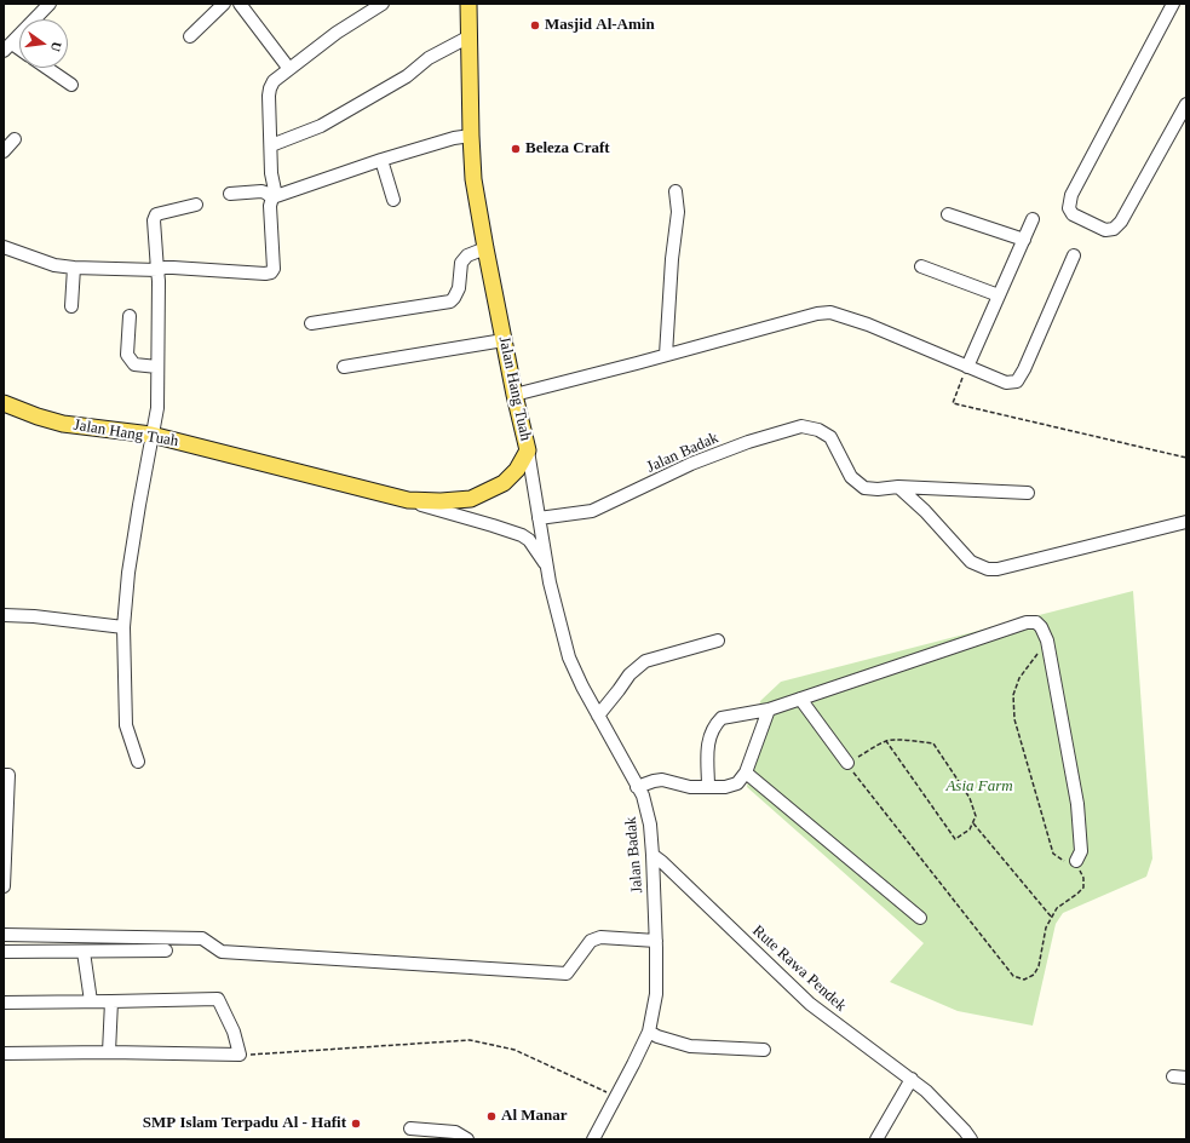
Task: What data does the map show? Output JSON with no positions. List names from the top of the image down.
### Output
{
  "streets": {
    "main road": ["Jalan Hang Tuah"],
    "street": ["Jalan Badak", "Rute Rawa Pendek"]
  },
  "crossings": [
    ["Jalan Hang Tuah", "Jalan Badak"],
    ["Jalan Badak", "Rute Rawa Pendek"]
  ],
  "parks": ["Asia Farm"],
  "places": [
    "Masjid Al-Amin",
    "Beleza Craft",
    "Al Manar",
    "SMP Islam Terpadu Al - Hafit"
  ],
  "north": "right"
}
